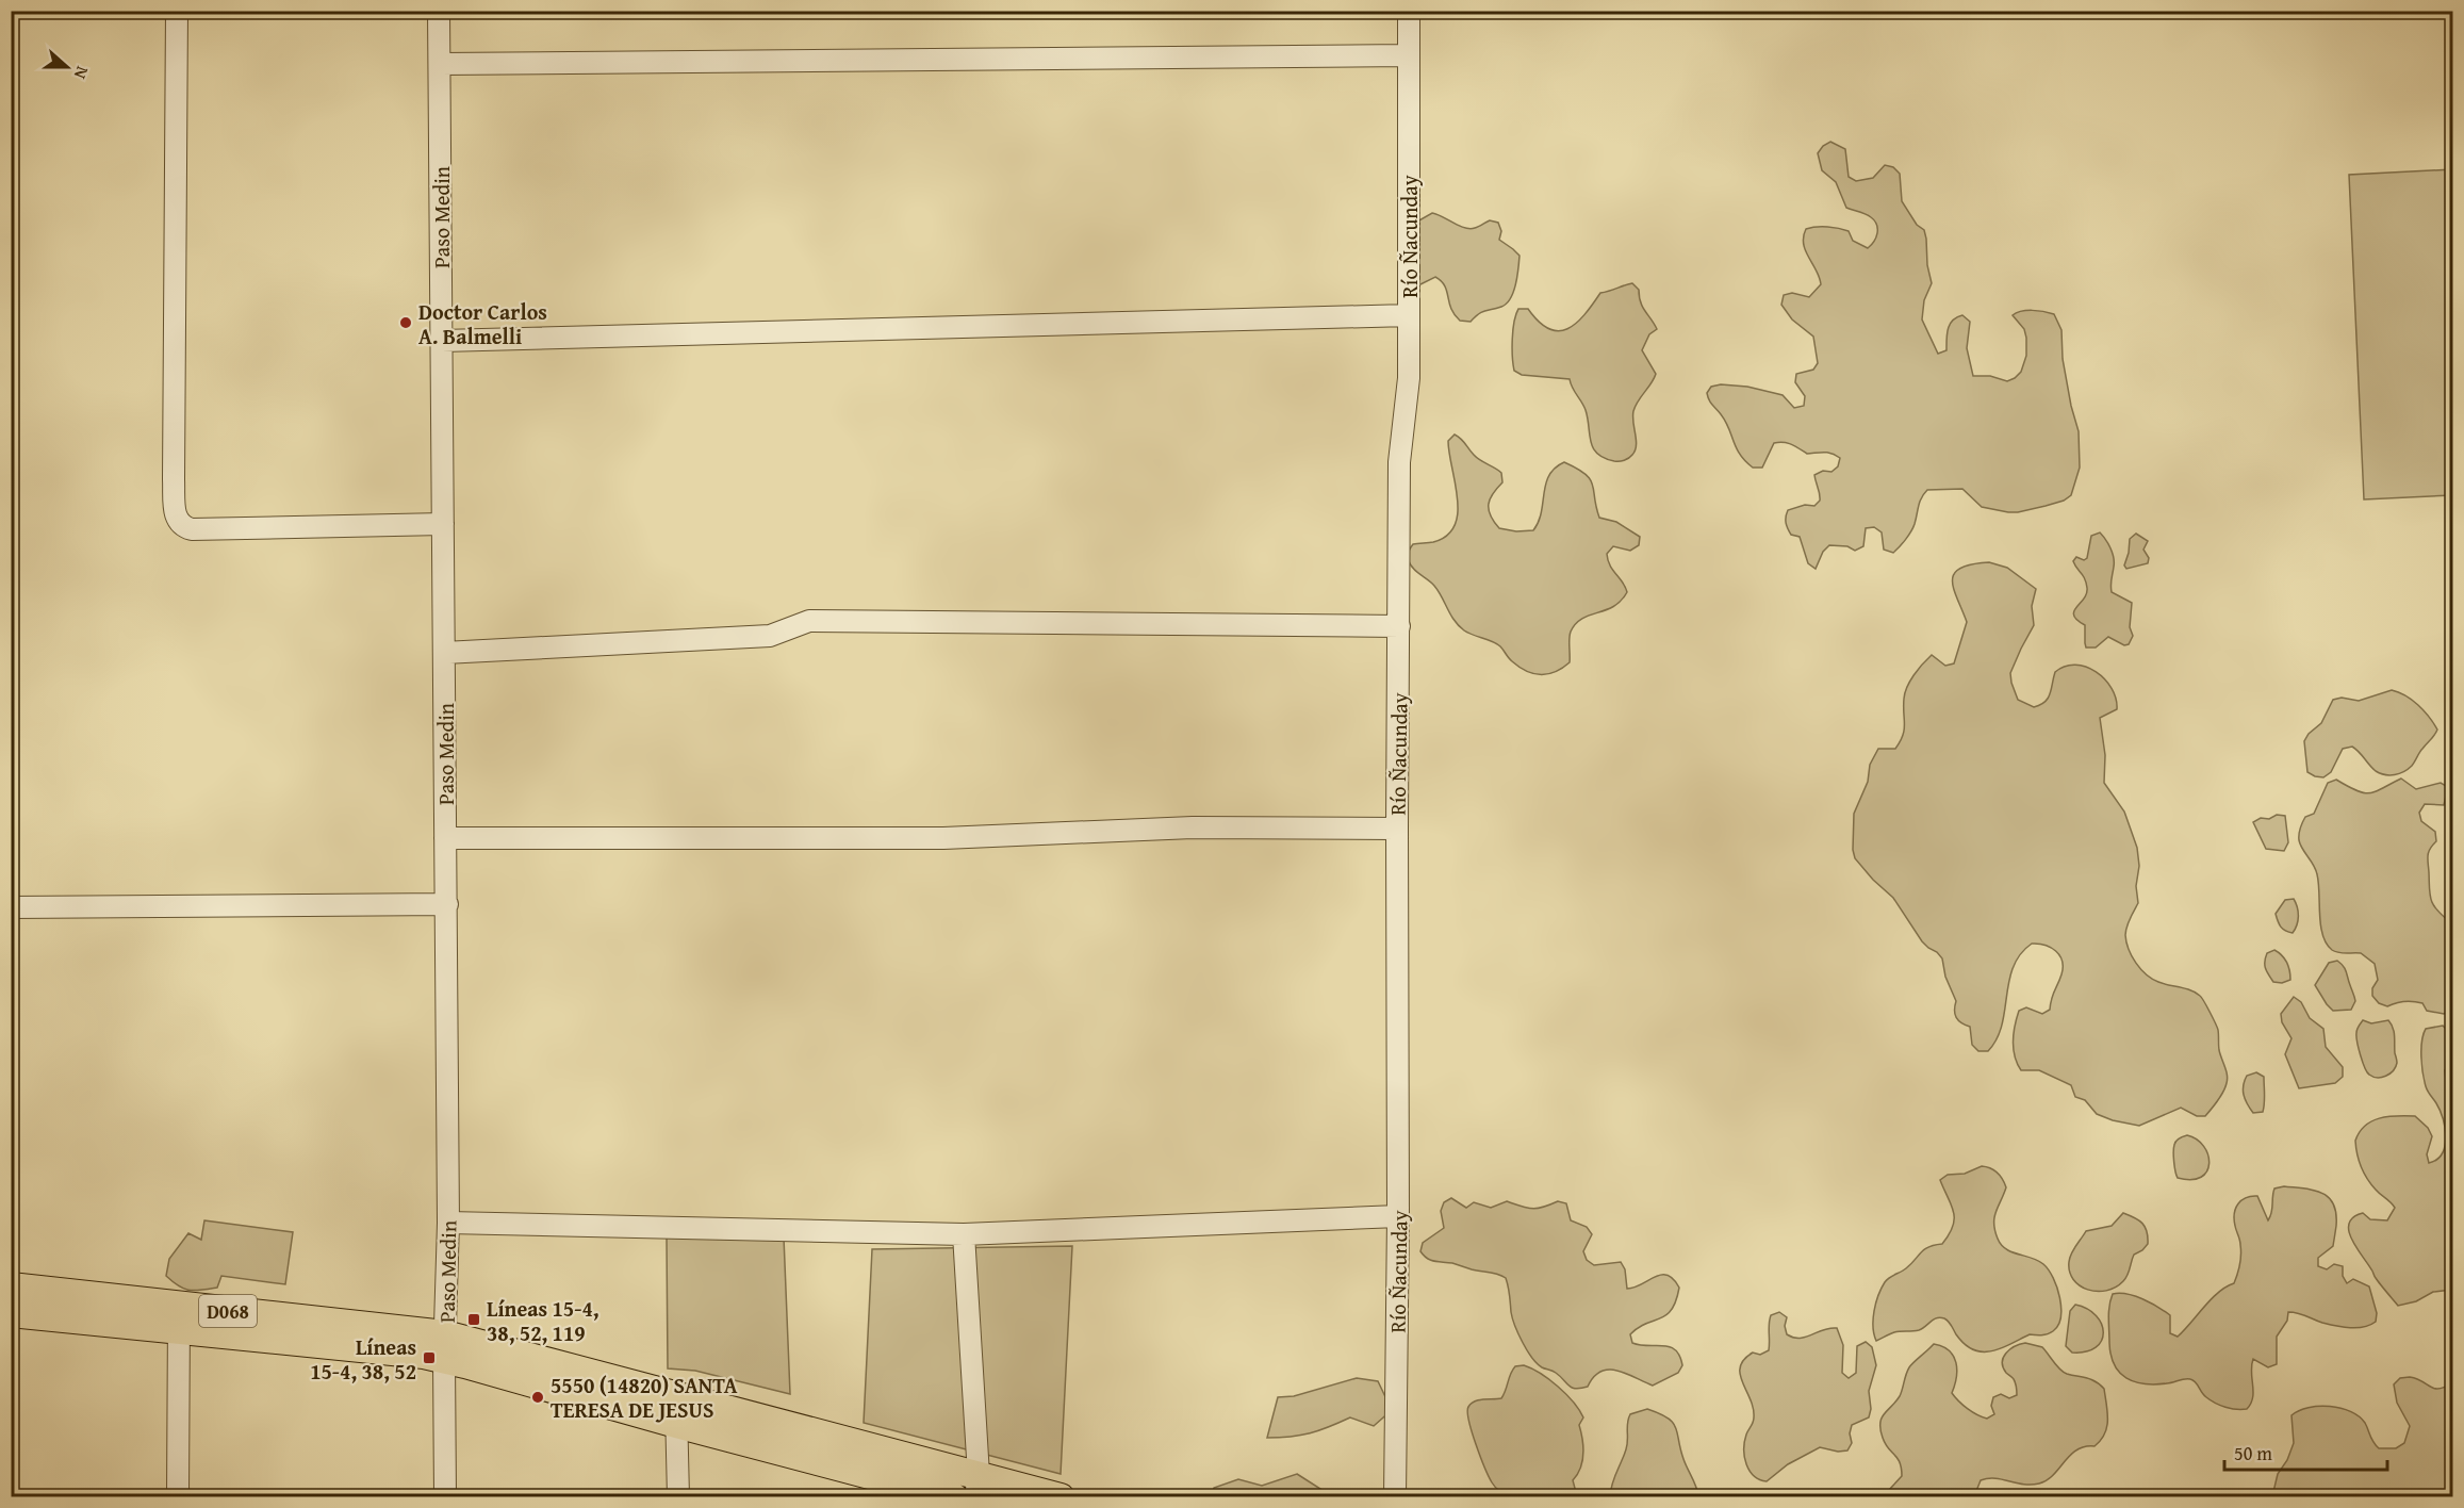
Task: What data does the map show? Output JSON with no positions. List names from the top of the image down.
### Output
{
  "streets": {
    "main road": ["D068"],
    "street": ["Paso Medin", "Río Ñacunday"]
  },
  "crossings": [
    ["Paso Medin", "D068"]
  ],
  "places": {
    "other": ["Doctor Carlos A. Balmelli", "5550 (14820) SANTA TERESA DE JESUS"],
    "transit": ["Líneas 15-4, 38, 52, 119", "Líneas 15-4, 38, 52"]
  },
  "scale_bar": "50 m",
  "north": "right"
}
